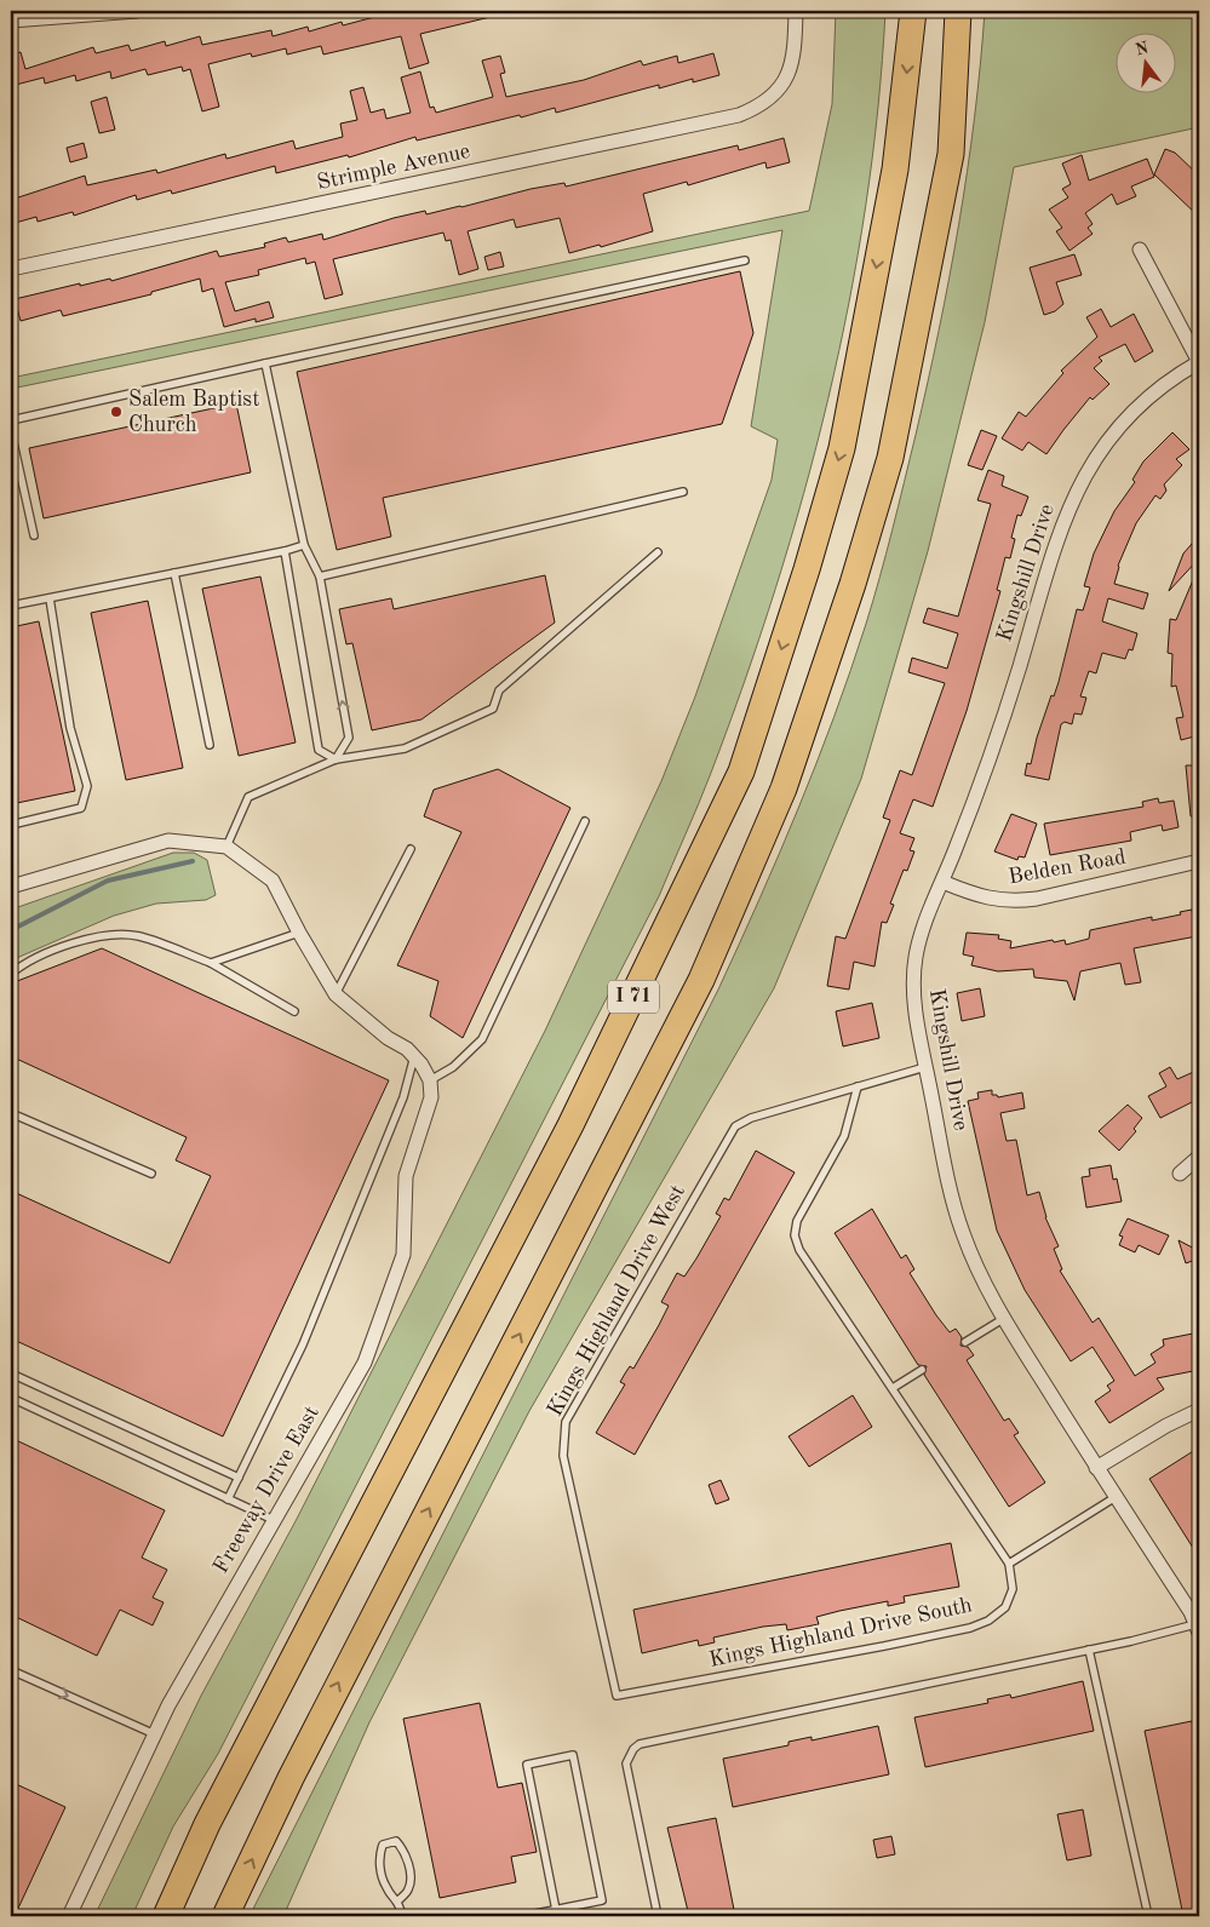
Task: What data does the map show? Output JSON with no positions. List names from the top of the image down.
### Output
{
  "streets": {
    "highway": ["I 71"],
    "street": [
      "Strimple Avenue",
      "Kingshill Drive",
      "Belden Road",
      "Freeway Drive East"
    ],
    "lane": ["Kings Highland Drive West", "Kings Highland Drive South"]
  },
  "crossings": [
    ["Kingshill Drive", "Belden Road"],
    ["Kingshill Drive", "Kings Highland Drive West"],
    ["Kings Highland Drive West", "Kings Highland Drive South"]
  ],
  "places": ["Salem Baptist Church"],
  "north": "top"
}
